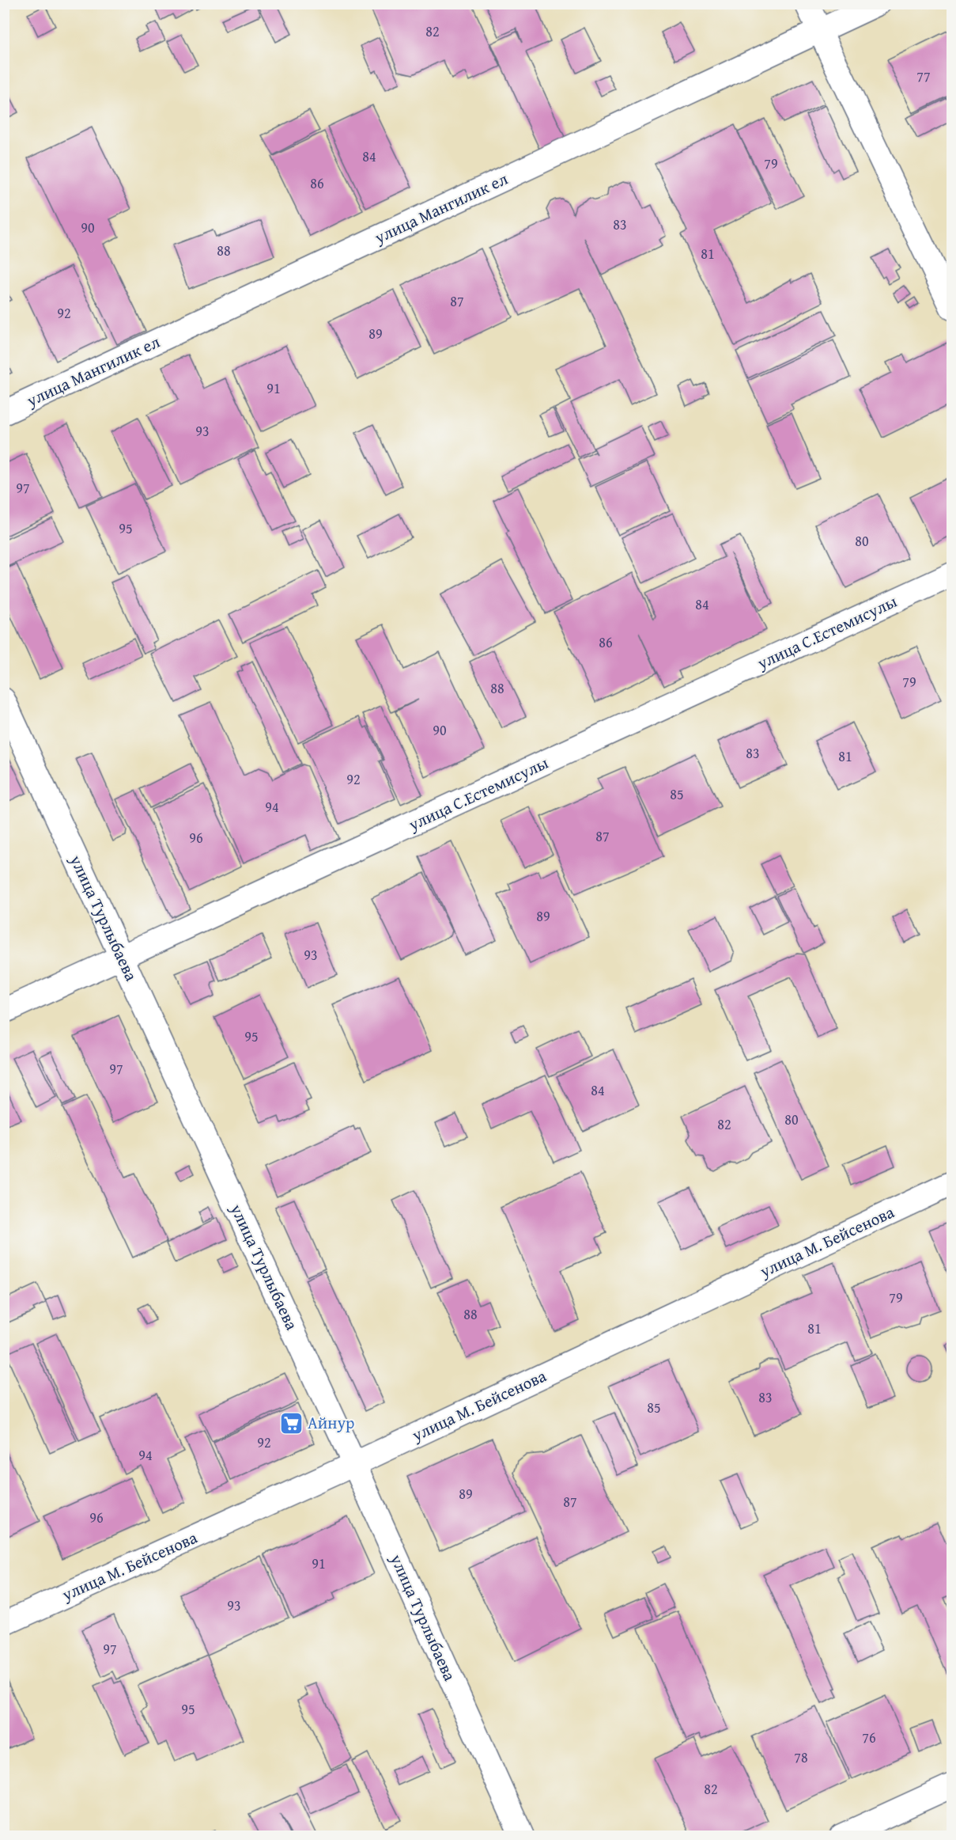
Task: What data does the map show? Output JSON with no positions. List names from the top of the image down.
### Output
{
  "streets": {
    "street": [
      "улица Мангилик ел",
      "улица С.Естемисулы",
      "улица Турлыбаева",
      "улица М. Бейсенова"
    ]
  },
  "crossings": [
    ["улица С.Естемисулы", "улица Турлыбаева"],
    ["улица Турлыбаева", "улица М. Бейсенова"]
  ],
  "places": {
    "supermarket": ["Айнур"]
  },
  "house_numbers": [
    "82",
    "77",
    "84",
    "79",
    "86",
    "83",
    "90",
    "88",
    "81",
    "87",
    "92",
    "89",
    "91",
    "93",
    "97",
    "95",
    "80",
    "84",
    "86",
    "79",
    "88",
    "90",
    "83",
    "81",
    "92",
    "85",
    "94",
    "87",
    "96",
    "89",
    "93",
    "95",
    "97",
    "84",
    "80",
    "82",
    "79",
    "88",
    "81",
    "83",
    "85",
    "92",
    "94",
    "89",
    "87",
    "96",
    "91",
    "93",
    "97",
    "95",
    "76",
    "78",
    "82"
  ]
}
